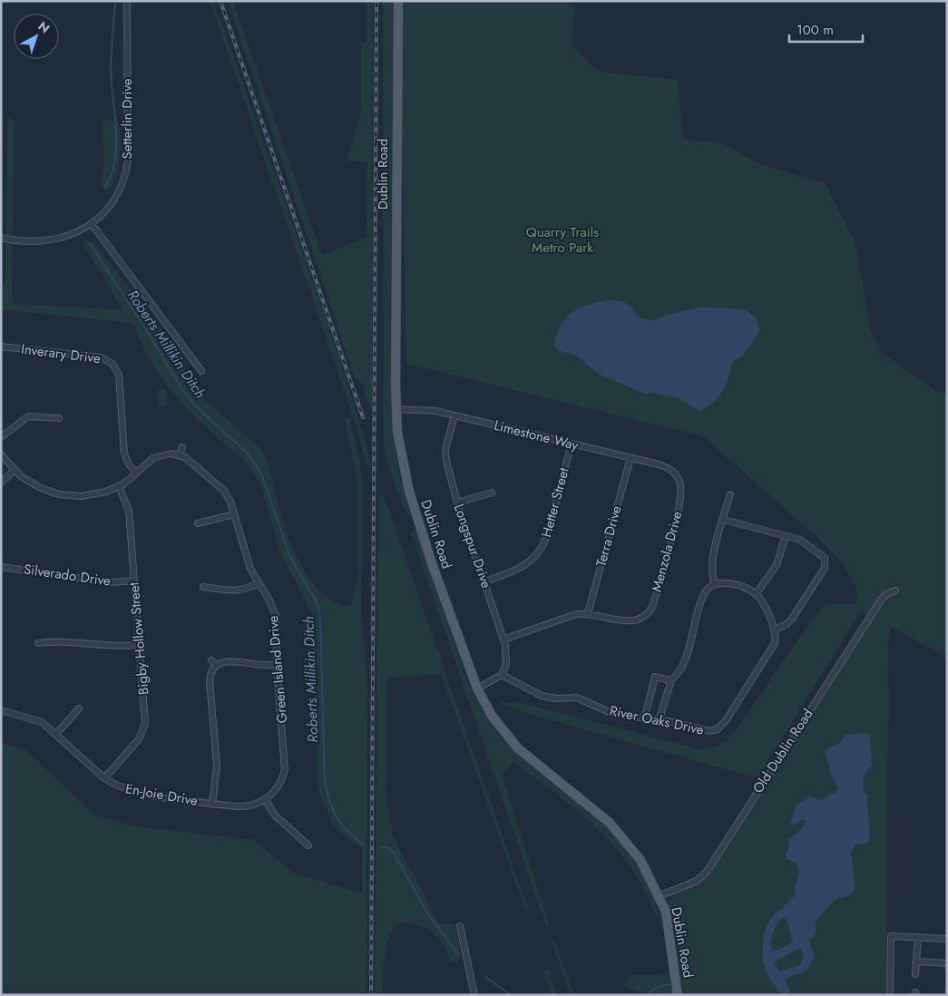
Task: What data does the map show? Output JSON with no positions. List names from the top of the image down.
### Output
{
  "streets": {
    "main road": ["Dublin Road"],
    "street": [
      "Setterlin Drive",
      "Inverary Drive",
      "Limestone Way",
      "Hetter Street",
      "Terra Drive",
      "Longspur Drive",
      "Menzola Drive",
      "Silverado Drive",
      "Bigby Hollow Street",
      "Green Island Drive",
      "River Oaks Drive",
      "Old Dublin Road",
      "En-Joie Drive"
    ]
  },
  "crossings": [
    ["Dublin Road", "Limestone Way"],
    ["Dublin Road", "Old Dublin Road"],
    ["Limestone Way", "Hetter Street"],
    ["Limestone Way", "Terra Drive"],
    ["Limestone Way", "Longspur Drive"],
    ["Limestone Way", "Menzola Drive"],
    ["Hetter Street", "Longspur Drive"],
    ["Terra Drive", "Menzola Drive"],
    ["Longspur Drive", "River Oaks Drive"],
    ["Silverado Drive", "Bigby Hollow Street"],
    ["Bigby Hollow Street", "En-Joie Drive"],
    ["Green Island Drive", "En-Joie Drive"]
  ],
  "water": ["Roberts Millikin Ditch"],
  "parks": ["Quarry Trails Metro Park"],
  "scale_bar": "100 m",
  "north": "top right"
}
